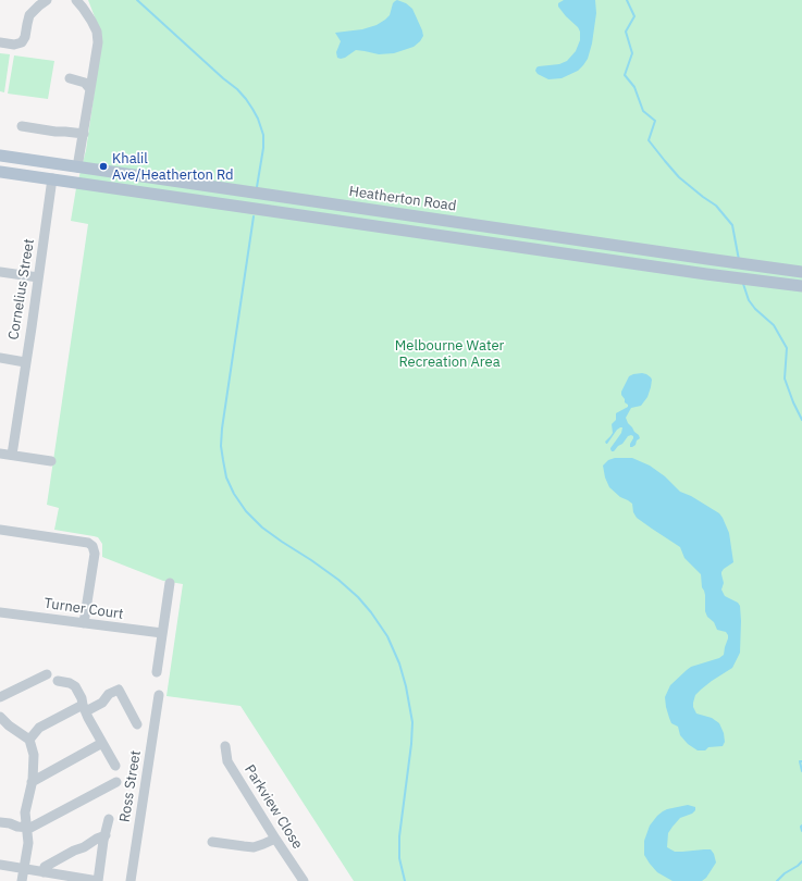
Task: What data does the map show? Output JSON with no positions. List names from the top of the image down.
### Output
{
  "streets": {
    "main road": ["Heatherton Road"],
    "street": [
      "Cornelius Street",
      "Turner Court",
      "Ross Street",
      "Parkview Close"
    ]
  },
  "parks": ["Melbourne Water Recreation Area"],
  "places": ["Khalil Ave/Heatherton Rd"]
}
